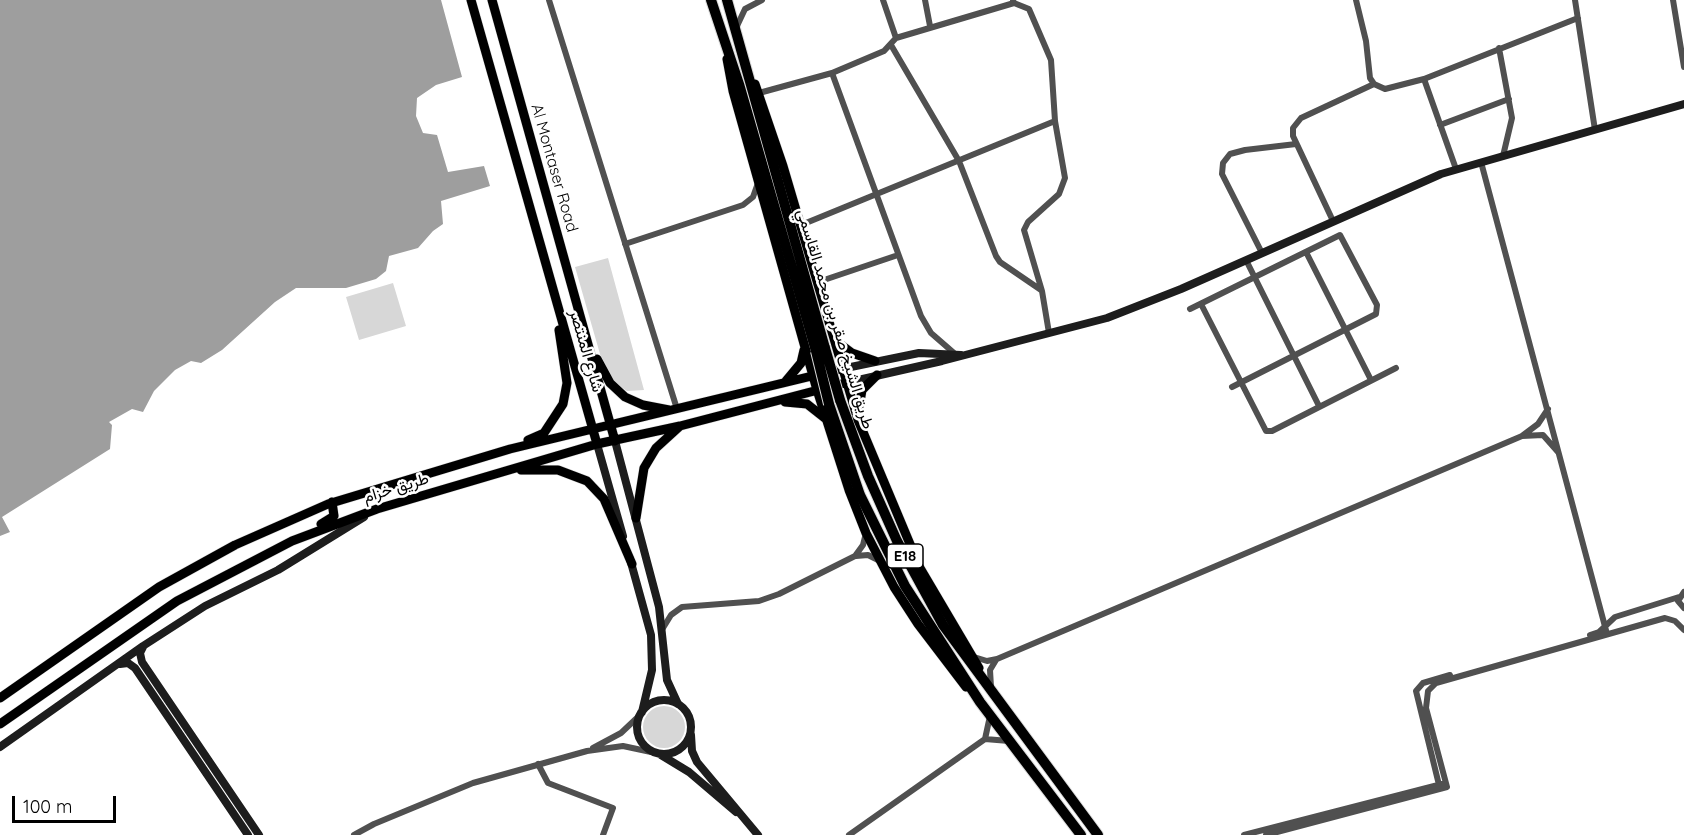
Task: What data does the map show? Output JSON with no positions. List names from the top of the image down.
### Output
{
  "streets": {
    "highway": ["طريق الشيخ صقر بن محمد القاسمي", "E18"],
    "main road": ["Al Montaser Road", "شارع المنتصر", "طريق خزام"]
  },
  "crossings": [
    ["Al Montaser Road", "شارع المنتصر"],
    ["شارع المنتصر", "طريق خزام"]
  ],
  "scale_bar": "100 m"
}
